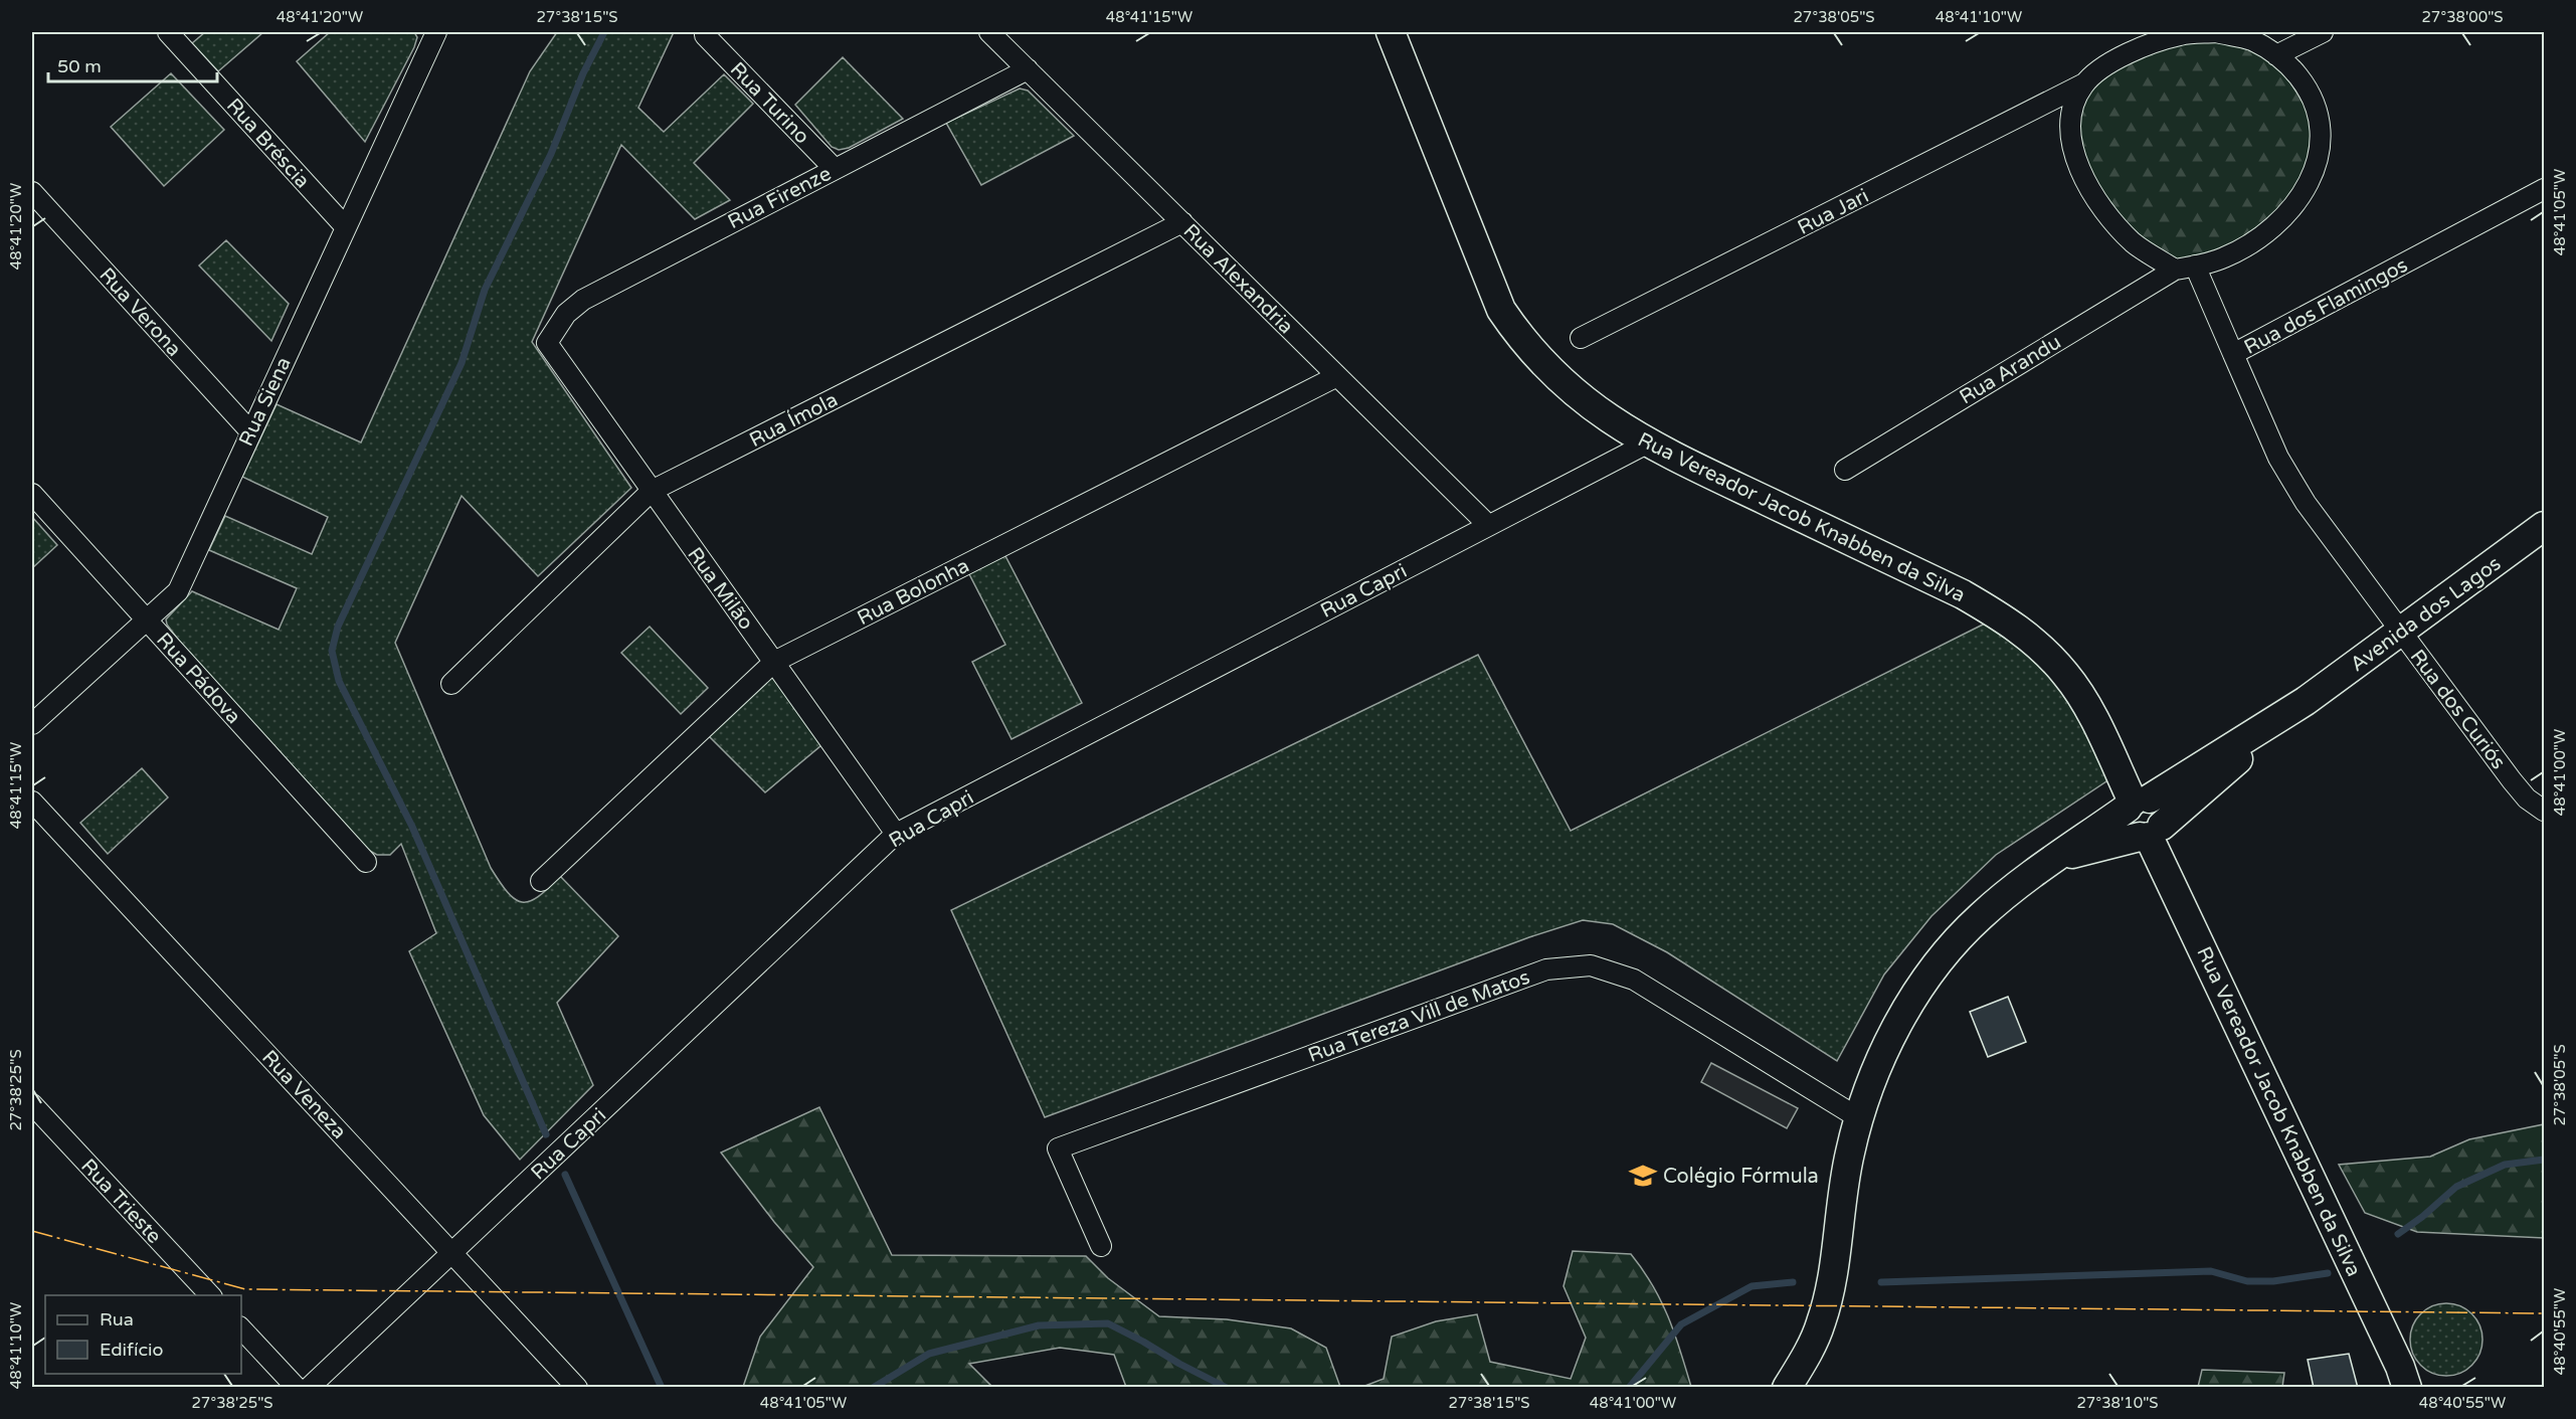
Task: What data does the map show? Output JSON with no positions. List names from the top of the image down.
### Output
{
  "streets": {
    "main road": ["Rua Vereador Jacob Knabben da Silva", "Avenida dos Lagos"],
    "street": [
      "Rua Turino",
      "Rua Bréscia",
      "Rua Firenze",
      "Rua Jari",
      "Rua Alexandria",
      "Rua dos Flamingos",
      "Rua Verona",
      "Rua Arandu",
      "Rua Siena",
      "Rua Ímola",
      "Rua Milão",
      "Rua Capri",
      "Rua Bolonha",
      "Rua Pádova",
      "Rua dos Curiós",
      "Rua Tereza Vill de Matos",
      "Rua Veneza",
      "Rua Trieste"
    ]
  },
  "crossings": [
    ["Rua Turino", "Rua Firenze"],
    ["Rua Bréscia", "Rua Siena"],
    ["Rua Firenze", "Rua Alexandria"],
    ["Rua Firenze", "Rua Milão"],
    ["Rua Jari", "Rua Arandu"],
    ["Rua Alexandria", "Rua Ímola"],
    ["Rua Alexandria", "Rua Capri"],
    ["Rua Alexandria", "Rua Bolonha"],
    ["Rua dos Flamingos", "Avenida dos Lagos"],
    ["Rua dos Flamingos", "Rua dos Curiós"],
    ["Rua Verona", "Rua Siena"],
    ["Rua Siena", "Rua Pádova"],
    ["Rua Ímola", "Rua Milão"],
    ["Rua Vereador Jacob Knabben da Silva", "Rua Capri"],
    ["Rua Vereador Jacob Knabben da Silva", "Avenida dos Lagos"],
    ["Rua Milão", "Rua Capri"],
    ["Rua Milão", "Rua Bolonha"],
    ["Rua Capri", "Rua Veneza"],
    ["Avenida dos Lagos", "Rua dos Curiós"],
    ["Avenida dos Lagos", "Rua Tereza Vill de Matos"]
  ],
  "places": {
    "school or university": ["Colégio Fórmula"]
  },
  "legend": ["Rua", "Edifício"],
  "scale_bar": "50 m",
  "coordinates": [
    "48°41'20\"W",
    "27°38'15\"S",
    "48°41'15\"W",
    "27°38'05\"S",
    "48°41'10\"W",
    "27°38'00\"S",
    "48°41'05\"W",
    "48°41'00\"W",
    "27°38'25\"S",
    "48°40'55\"W",
    "27°38'10\"S"
  ]
}
